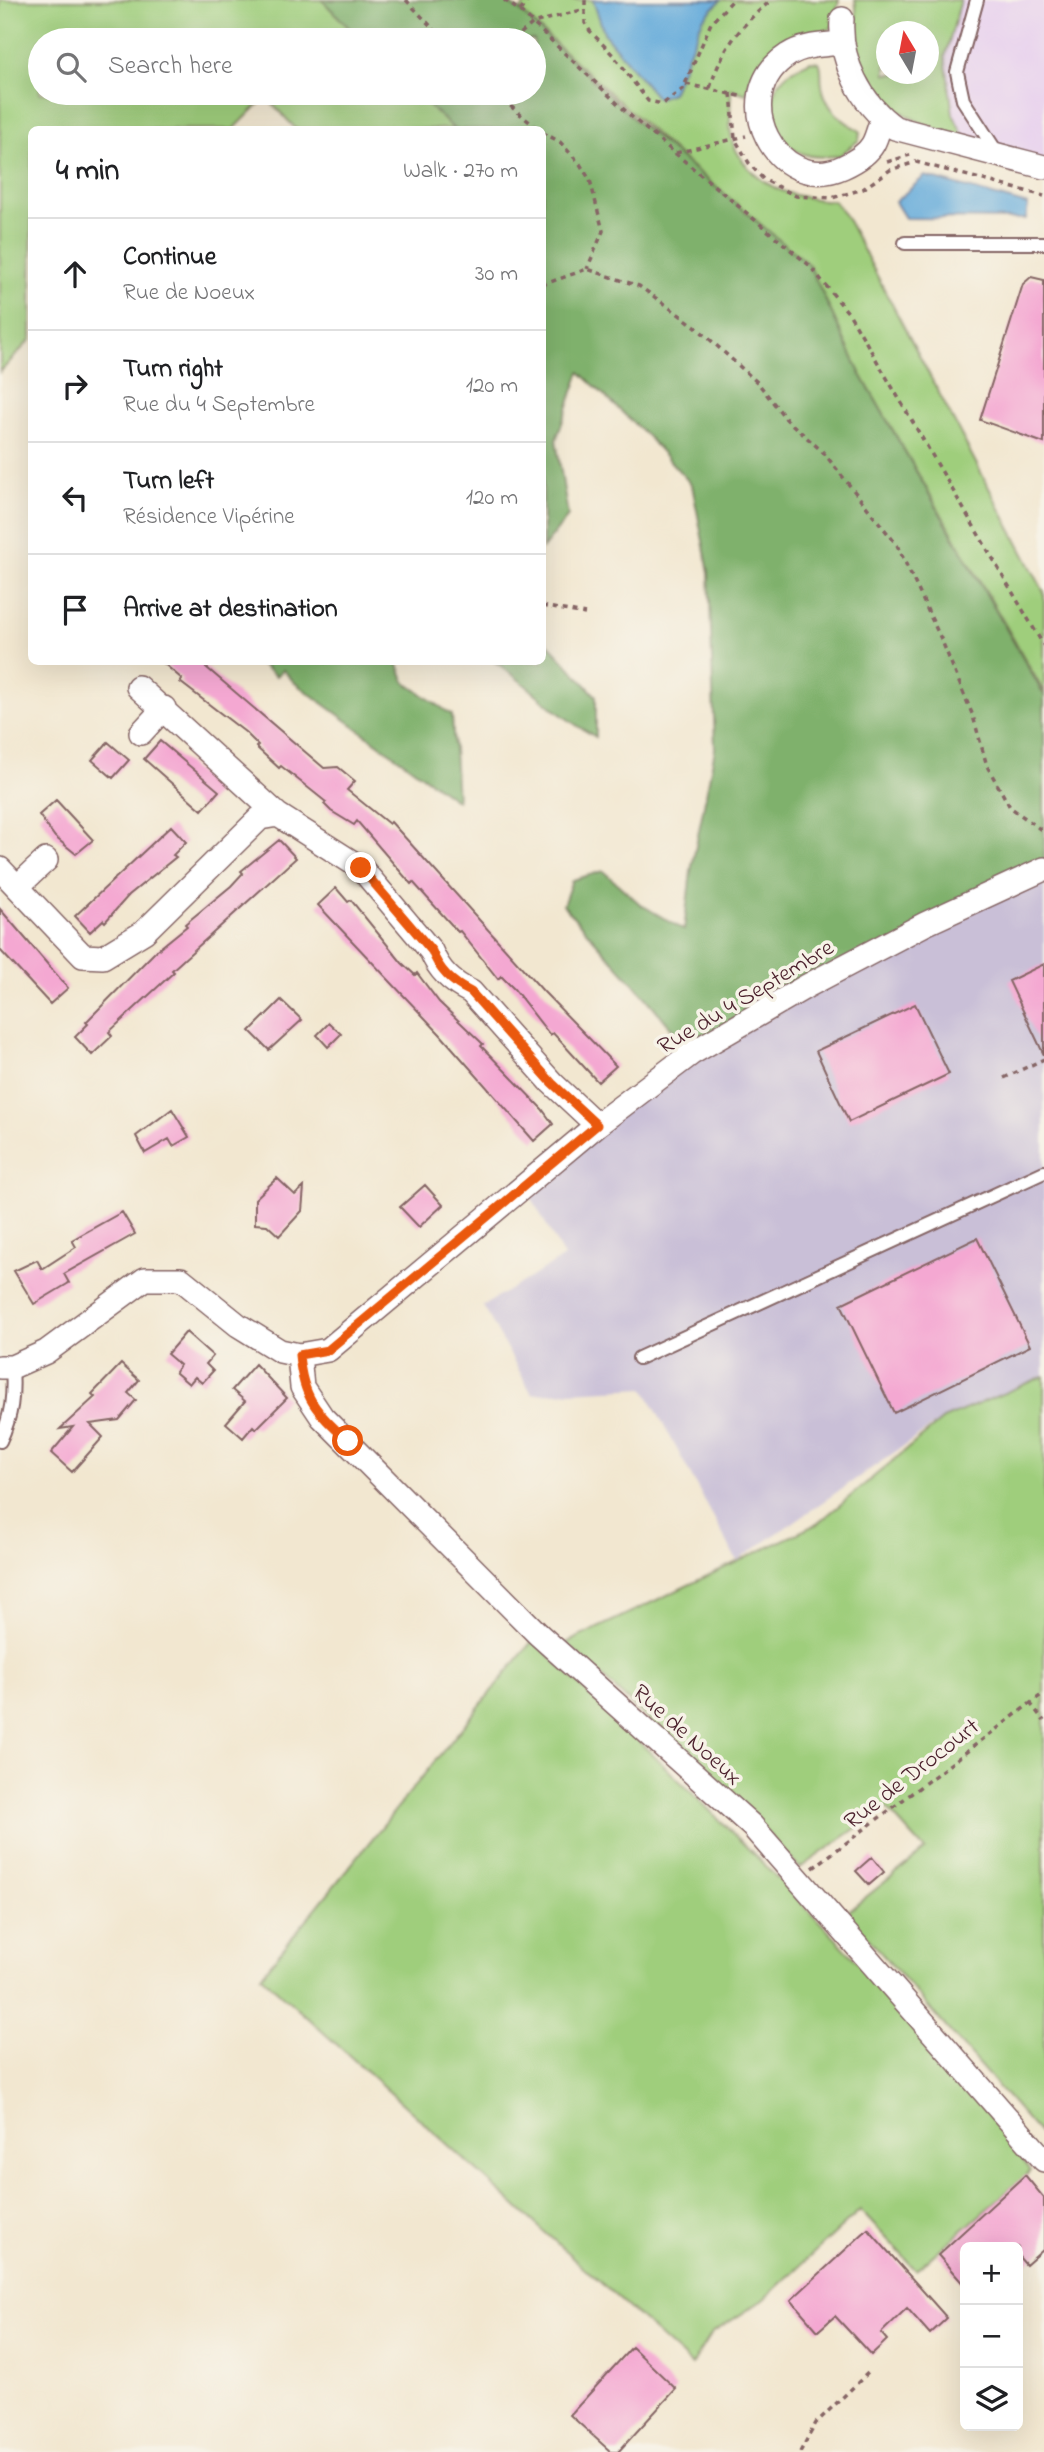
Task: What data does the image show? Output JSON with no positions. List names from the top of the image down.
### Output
{
  "streets": {
    "street": ["Rue du 4 Septembre", "Rue de Noeux"],
    "path": ["Rue de Drocourt"]
  },
  "crossings": [
    ["Rue du 4 Septembre", "Rue de Noeux"],
    ["Rue de Noeux", "Rue de Drocourt"]
  ],
  "north": "top",
  "page": {
    "search": "Search here",
    "heading": ["4 min", "Walk · 270 m"],
    "list": [
      ["Continue", "Rue de Noeux", "30 m"],
      ["Turn right", "Rue du 4 Septembre", "120 m"],
      ["Turn left", "Résidence Vipérine", "120 m"],
      "Arrive at destination"
    ],
    "map_buttons": ["+", "−"]
  }
}
